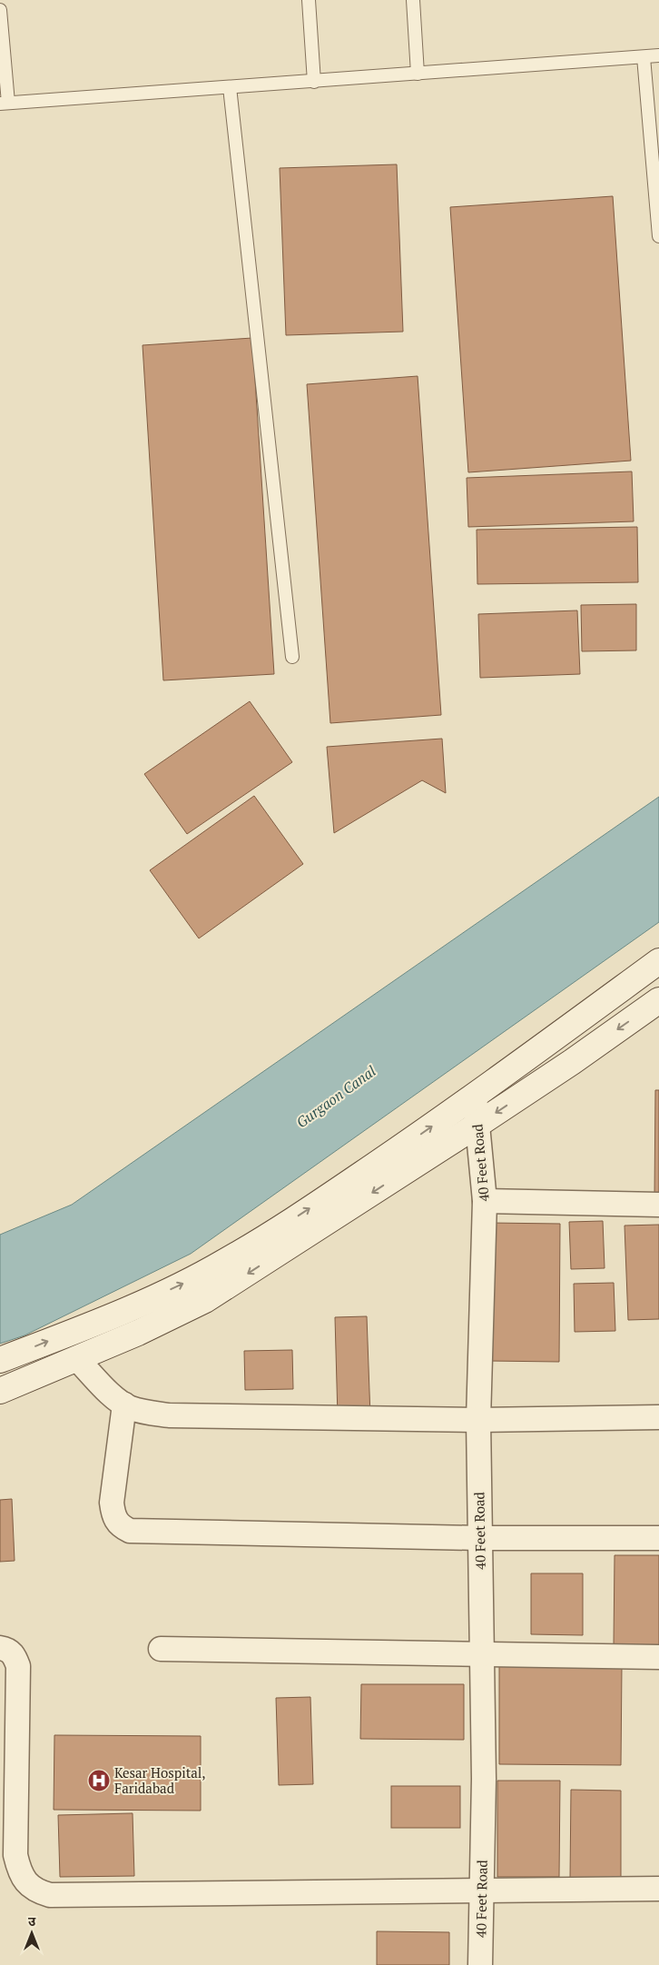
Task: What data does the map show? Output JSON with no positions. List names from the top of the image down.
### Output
{
  "streets": {
    "street": ["40 Feet Road"]
  },
  "water": ["Gurgaon Canal"],
  "places": {
    "hospital": ["Kesar Hospital, Faridabad"]
  },
  "north": "top"
}
